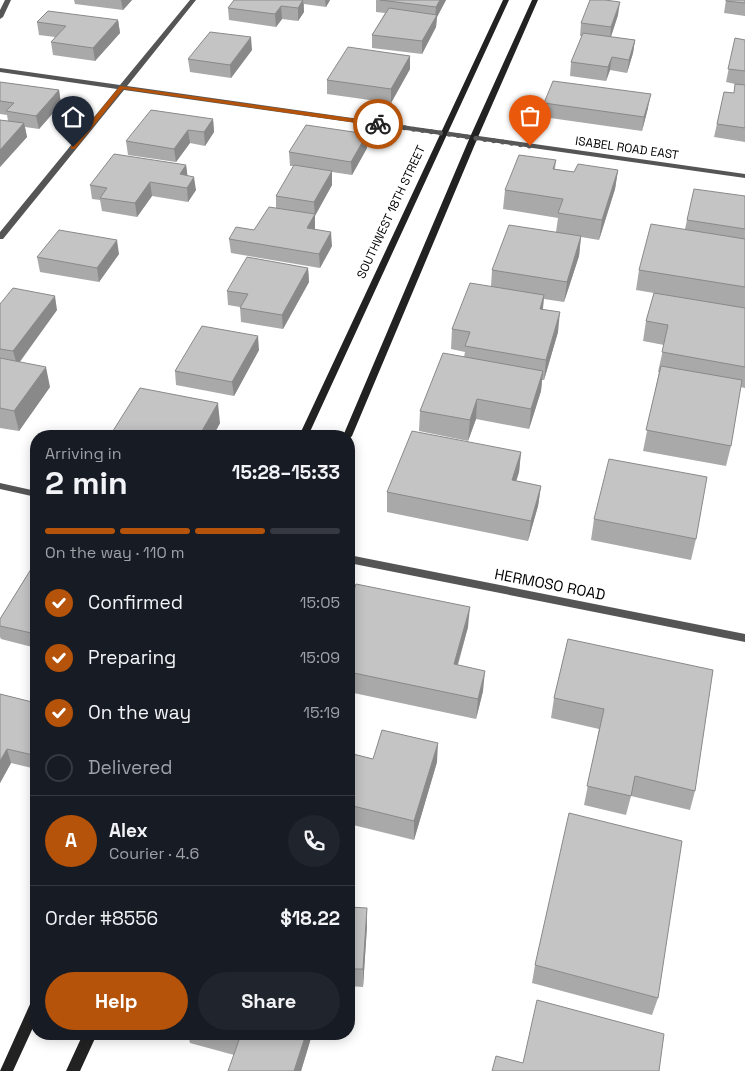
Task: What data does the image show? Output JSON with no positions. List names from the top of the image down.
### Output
{
  "streets": {
    "main road": ["SOUTHWEST 18TH STREET"],
    "street": ["ISABEL ROAD EAST", "HERMOSO ROAD"]
  },
  "crossings": [
    ["ISABEL ROAD EAST", "SOUTHWEST 18TH STREET"]
  ],
  "page": {
    "heading": ["2 min", "Arriving in", "15:28–15:33"],
    "panel": [
      "Alex",
      "Courier · 4.6",
      "Order #8556",
      "$18.22"
    ],
    "bar": "On the way · 110 m",
    "list": [
      ["Confirmed", "15:05"],
      ["Preparing", "15:09"],
      ["On the way", "15:19"],
      "Delivered"
    ],
    "round": "A",
    "buttons": ["Help", "Share"]
  }
}
